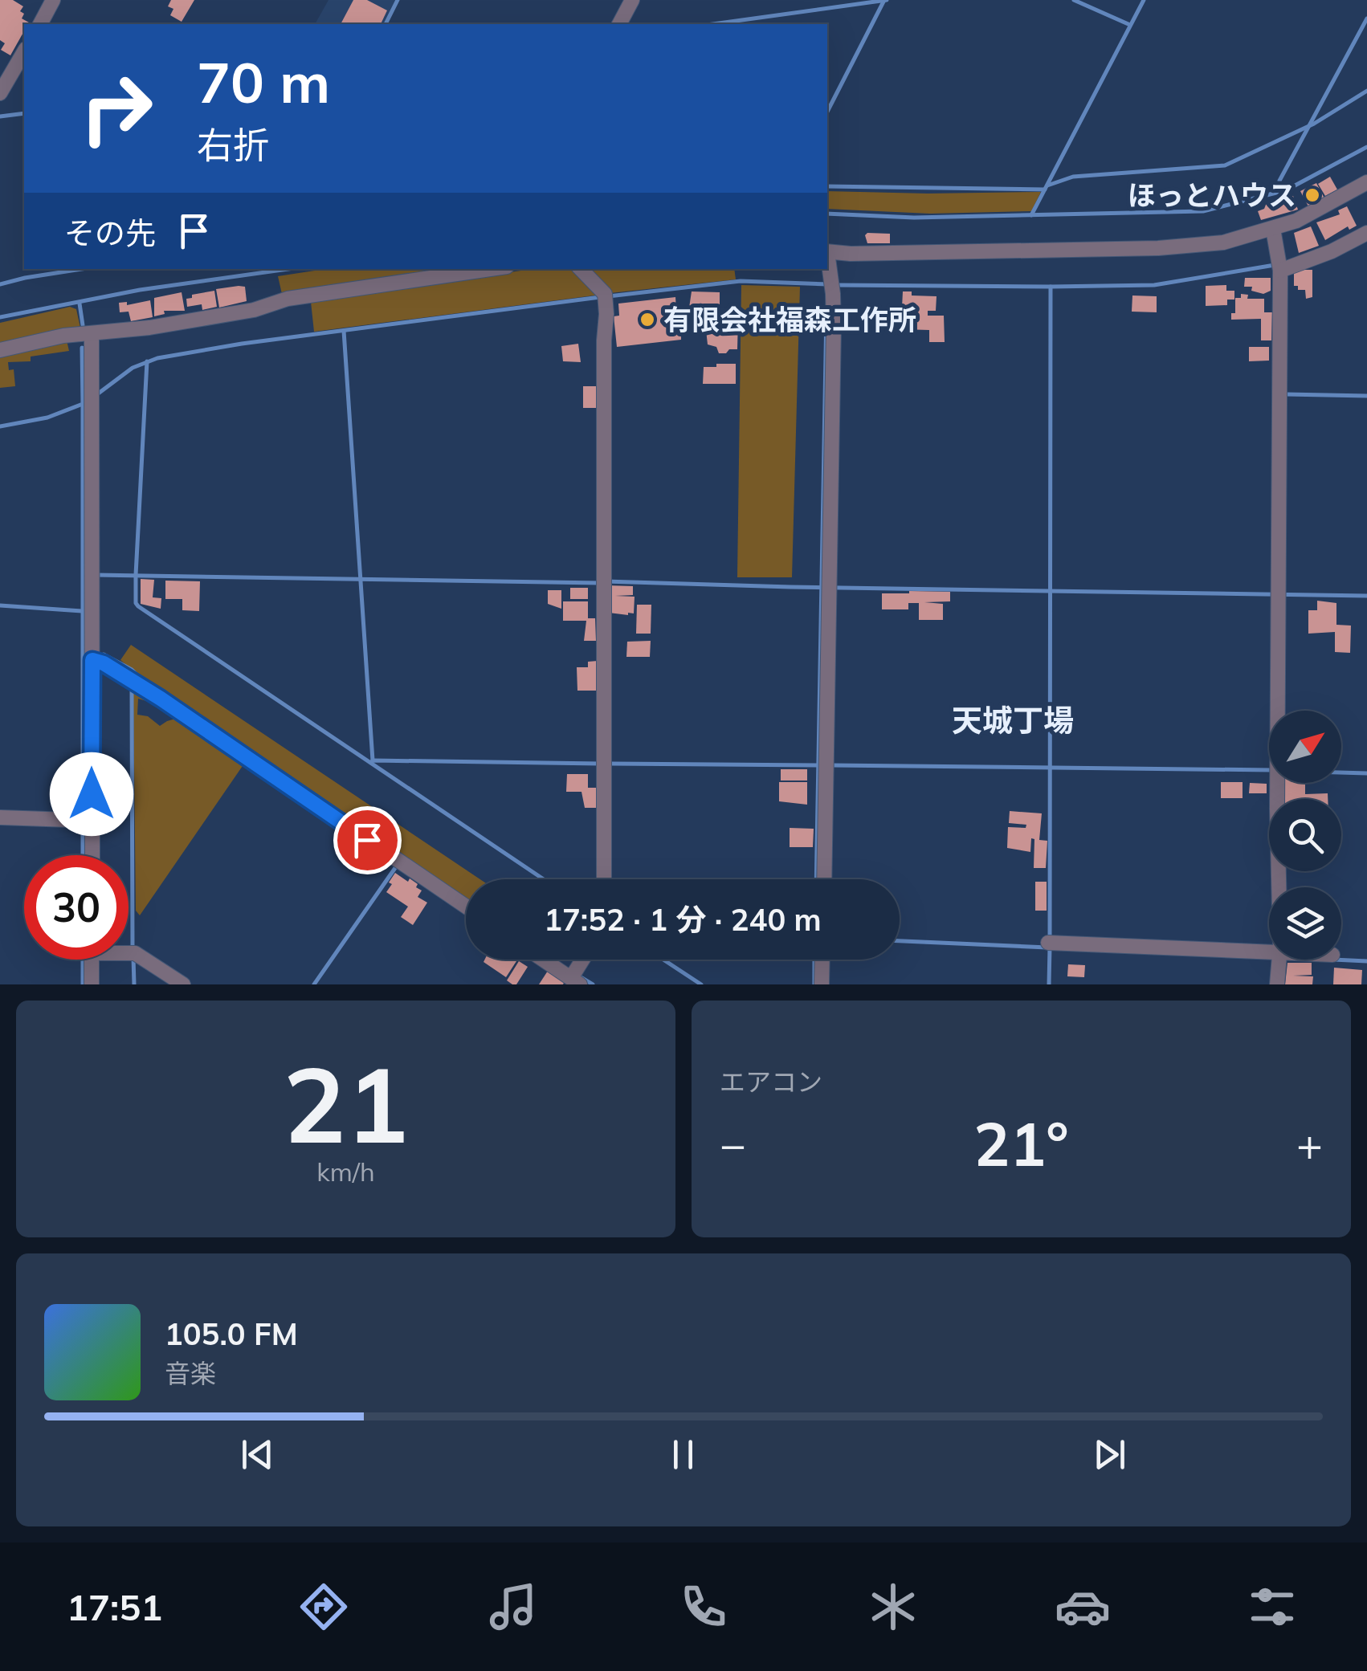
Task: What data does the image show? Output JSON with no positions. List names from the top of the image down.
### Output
{
  "districts": ["天城丁場"],
  "places": ["ほっとハウス", "有限会社福森工作所"],
  "north": "top right",
  "page": {
    "turn": ["70 m", "右折"],
    "then": "その先",
    "limit": "30",
    "trip": "17:52 · 1 分 · 240 m",
    "tile": [
      ["21", "km/h"],
      "エアコン"
    ],
    "heat": ["−", "21°", "+"],
    "song": ["105.0 FM", "音楽"],
    "tabs": "17:51"
  }
}
